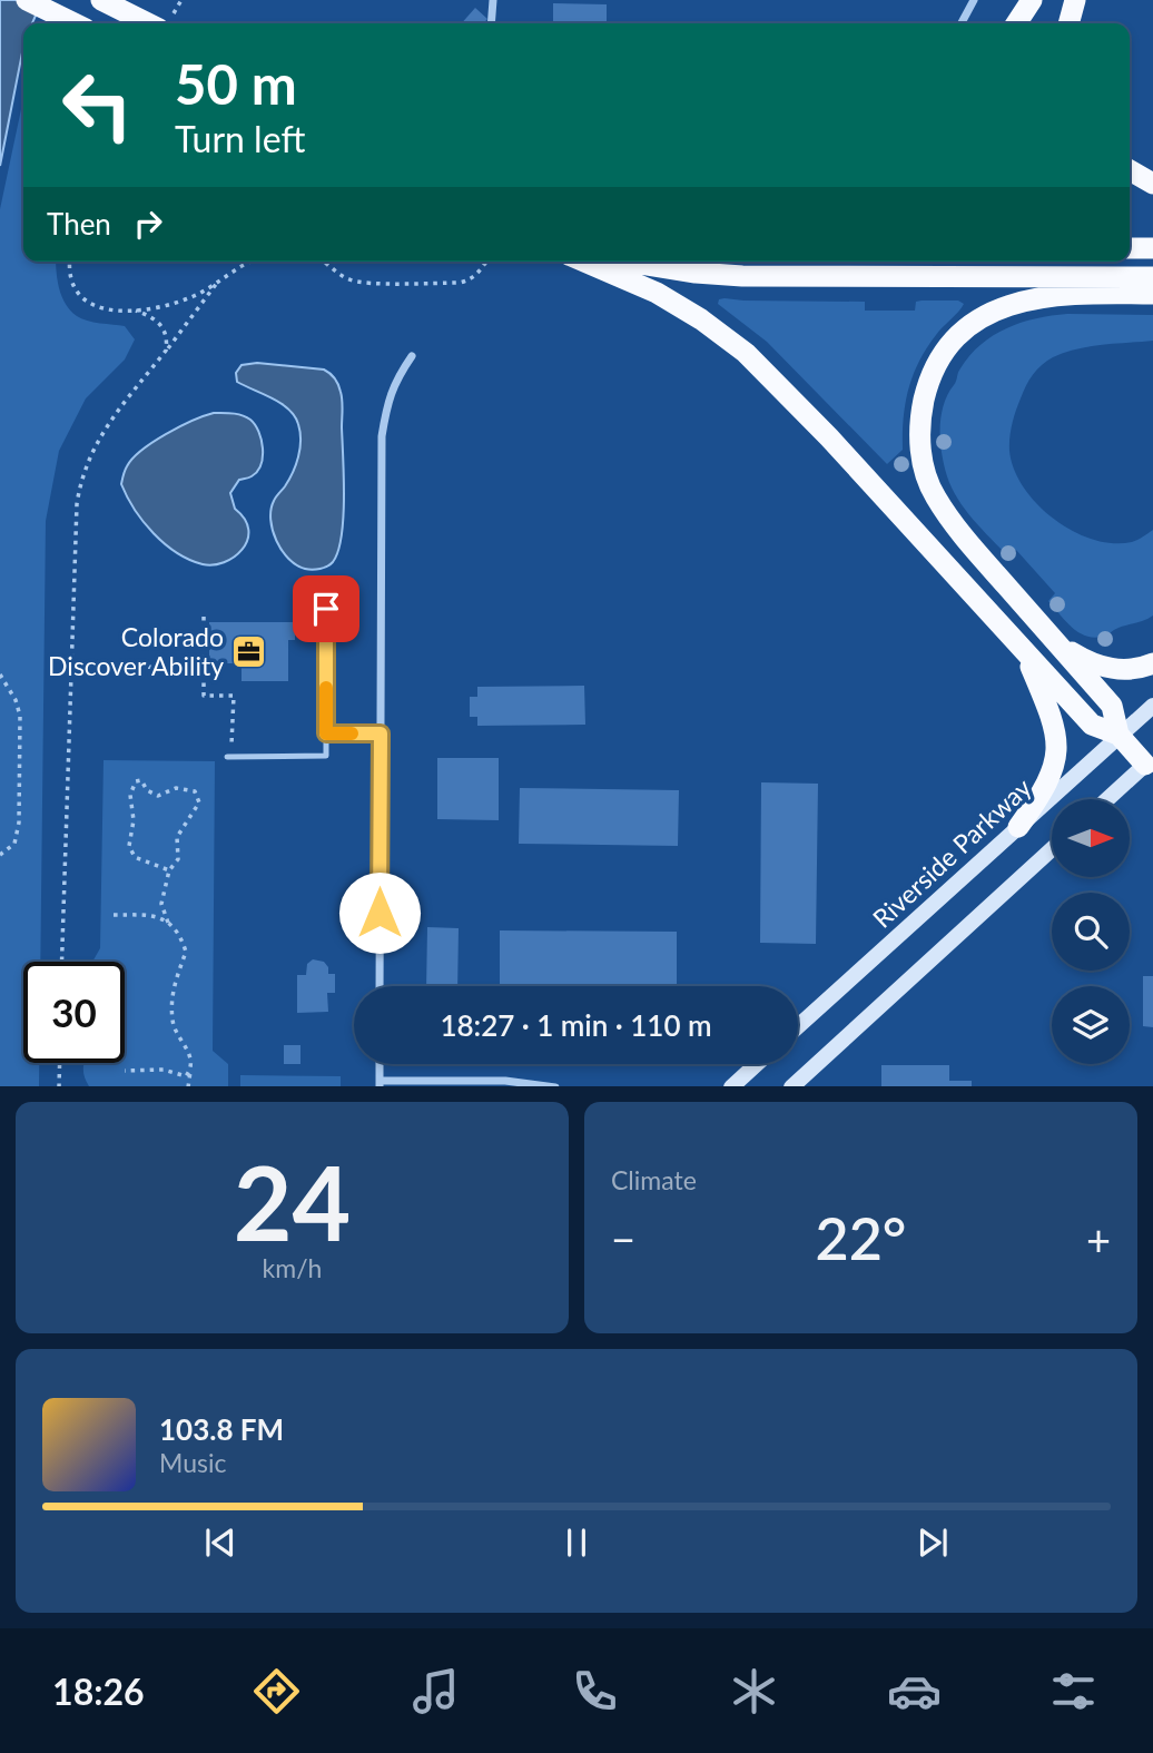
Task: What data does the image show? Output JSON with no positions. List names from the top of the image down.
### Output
{
  "streets": {
    "main road": ["Riverside Parkway"]
  },
  "places": {
    "office": ["Colorado Discover Ability"]
  },
  "north": "right",
  "page": {
    "turn": ["50 m", "Turn left"],
    "then": "Then",
    "limit": "30",
    "trip": "18:27 · 1 min · 110 m",
    "tile": [
      ["24", "km/h"],
      "Climate"
    ],
    "heat": ["−", "22°", "+"],
    "song": ["103.8 FM", "Music"],
    "tabs": "18:26"
  }
}
